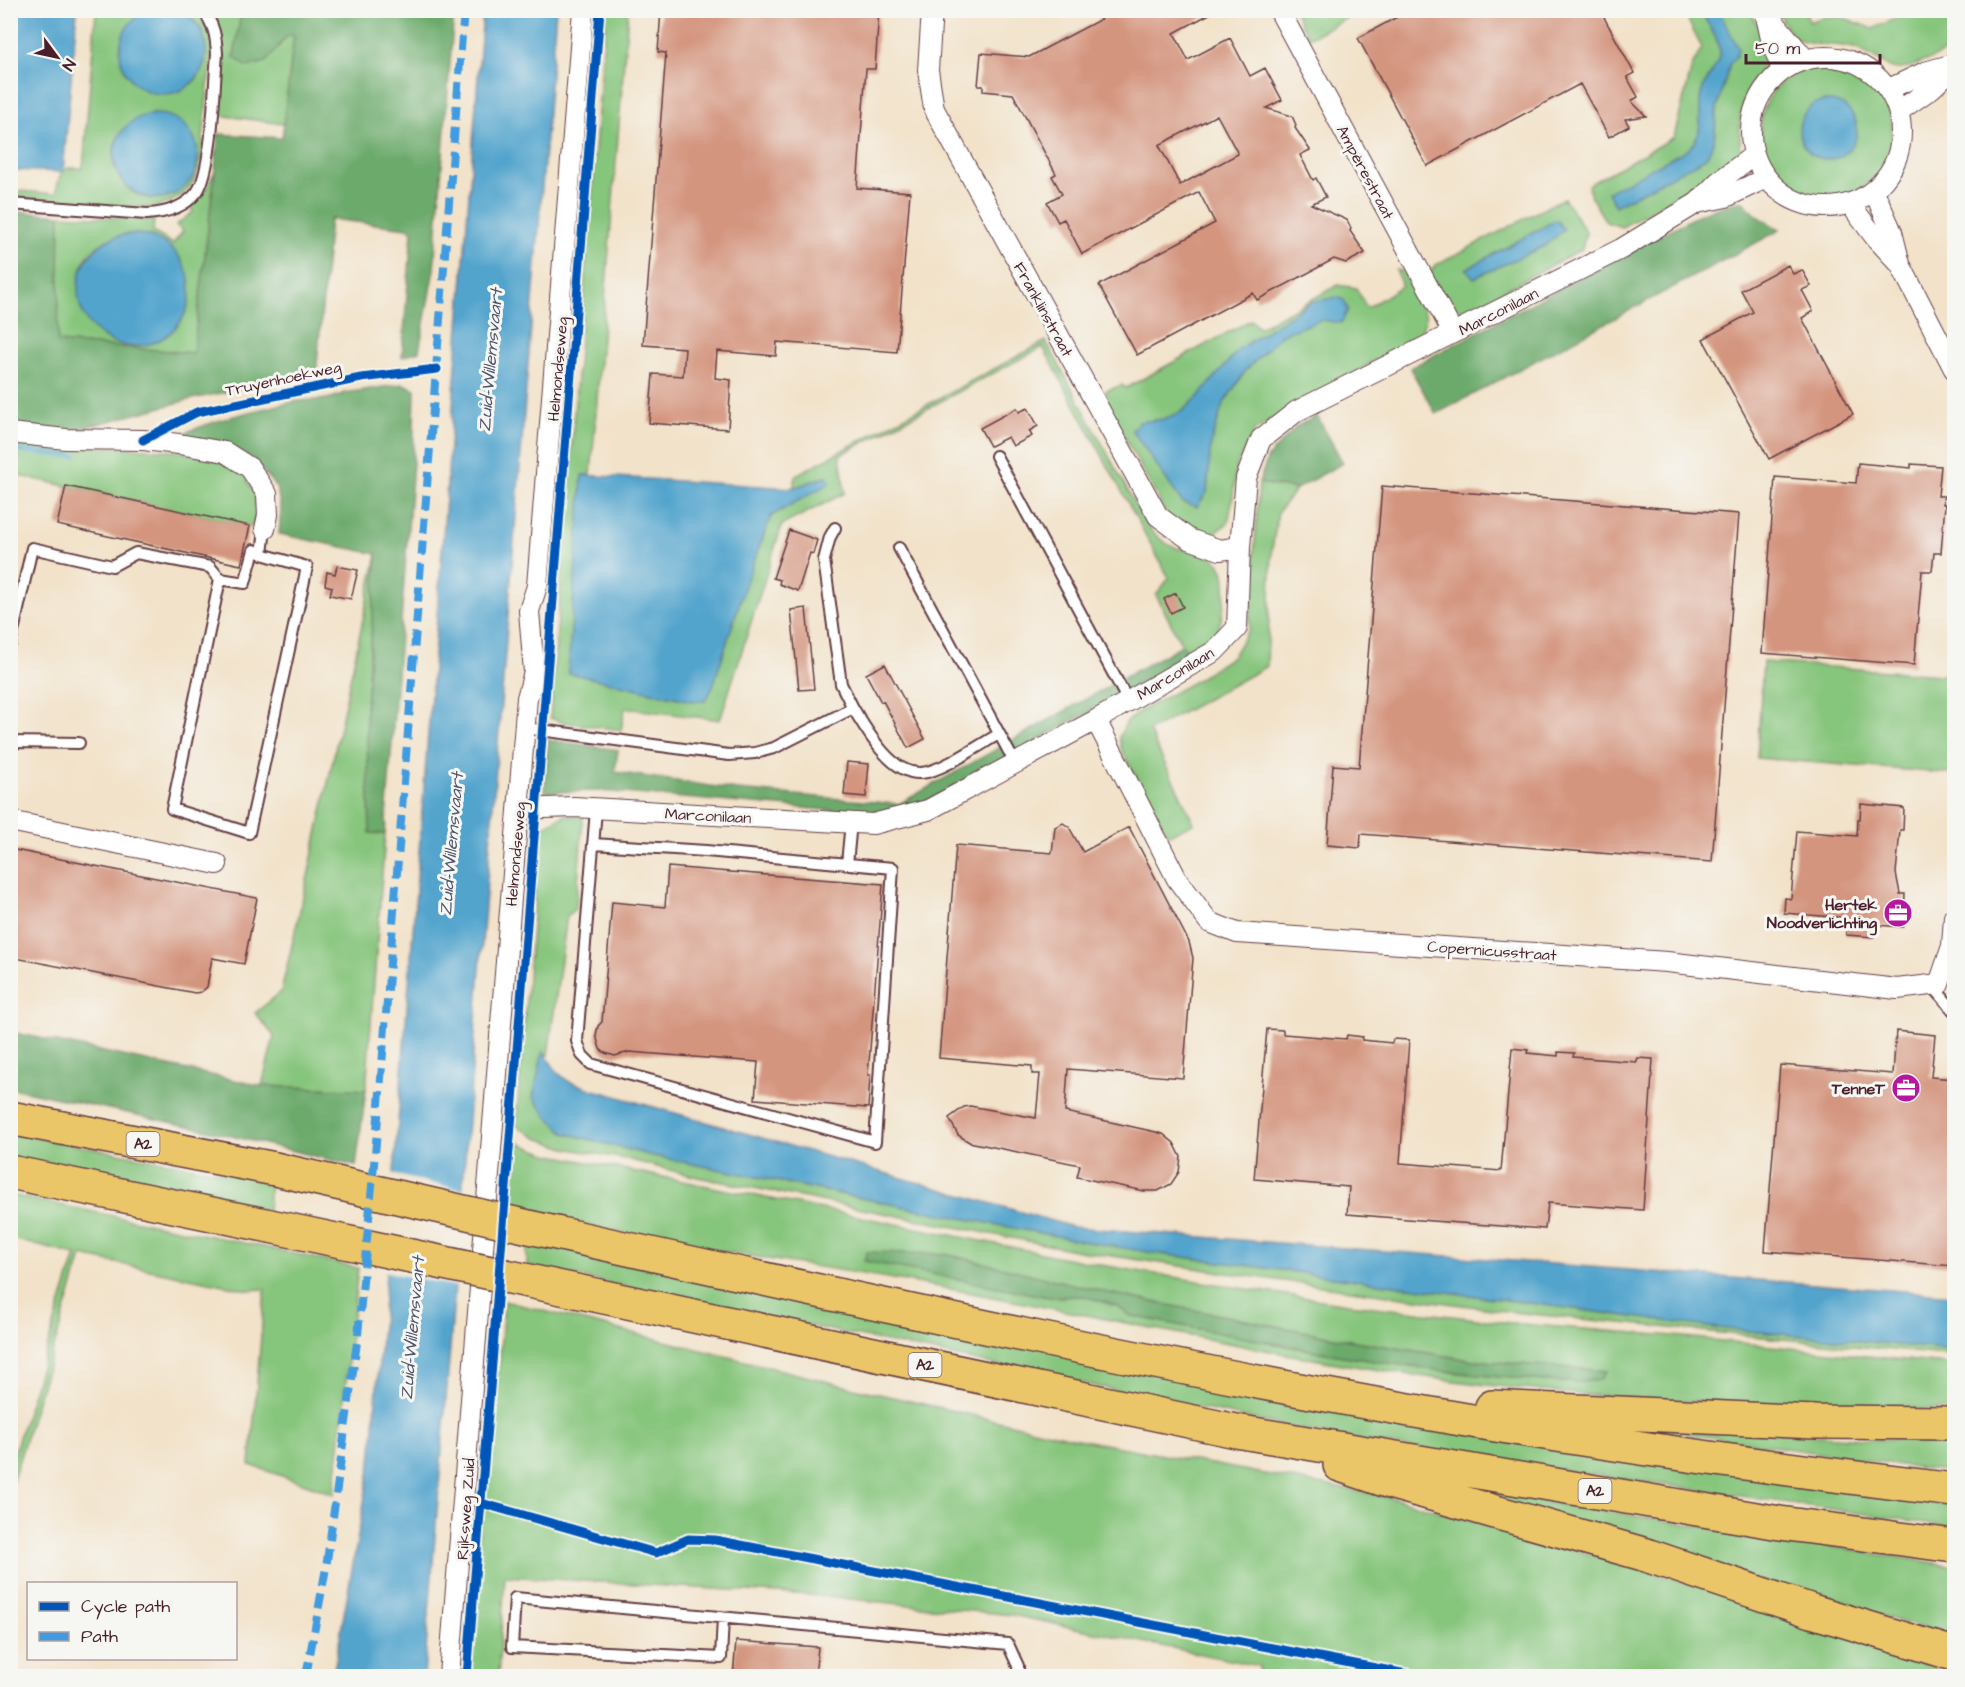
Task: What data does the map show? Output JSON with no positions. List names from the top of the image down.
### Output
{
  "streets": {
    "highway": ["A2"],
    "street": [
      "Ampèrestraat",
      "Franklinstraat",
      "Marconilaan",
      "Helmondseweg",
      "Copernicusstraat",
      "Rijksweg Zuid"
    ],
    "cycle path": ["Truyenhoekweg"]
  },
  "crossings": [
    ["Ampèrestraat", "Marconilaan"],
    ["Franklinstraat", "Marconilaan"],
    ["Marconilaan", "Helmondseweg"],
    ["Marconilaan", "Copernicusstraat"],
    ["Helmondseweg", "Rijksweg Zuid"]
  ],
  "water": ["Zuid-Willemsvaart"],
  "places": {
    "office": ["Hertek Noodverlichting", "TenneT"]
  },
  "legend": ["Cycle path", "Path"],
  "scale_bar": "50 m",
  "north": "bottom right"
}
